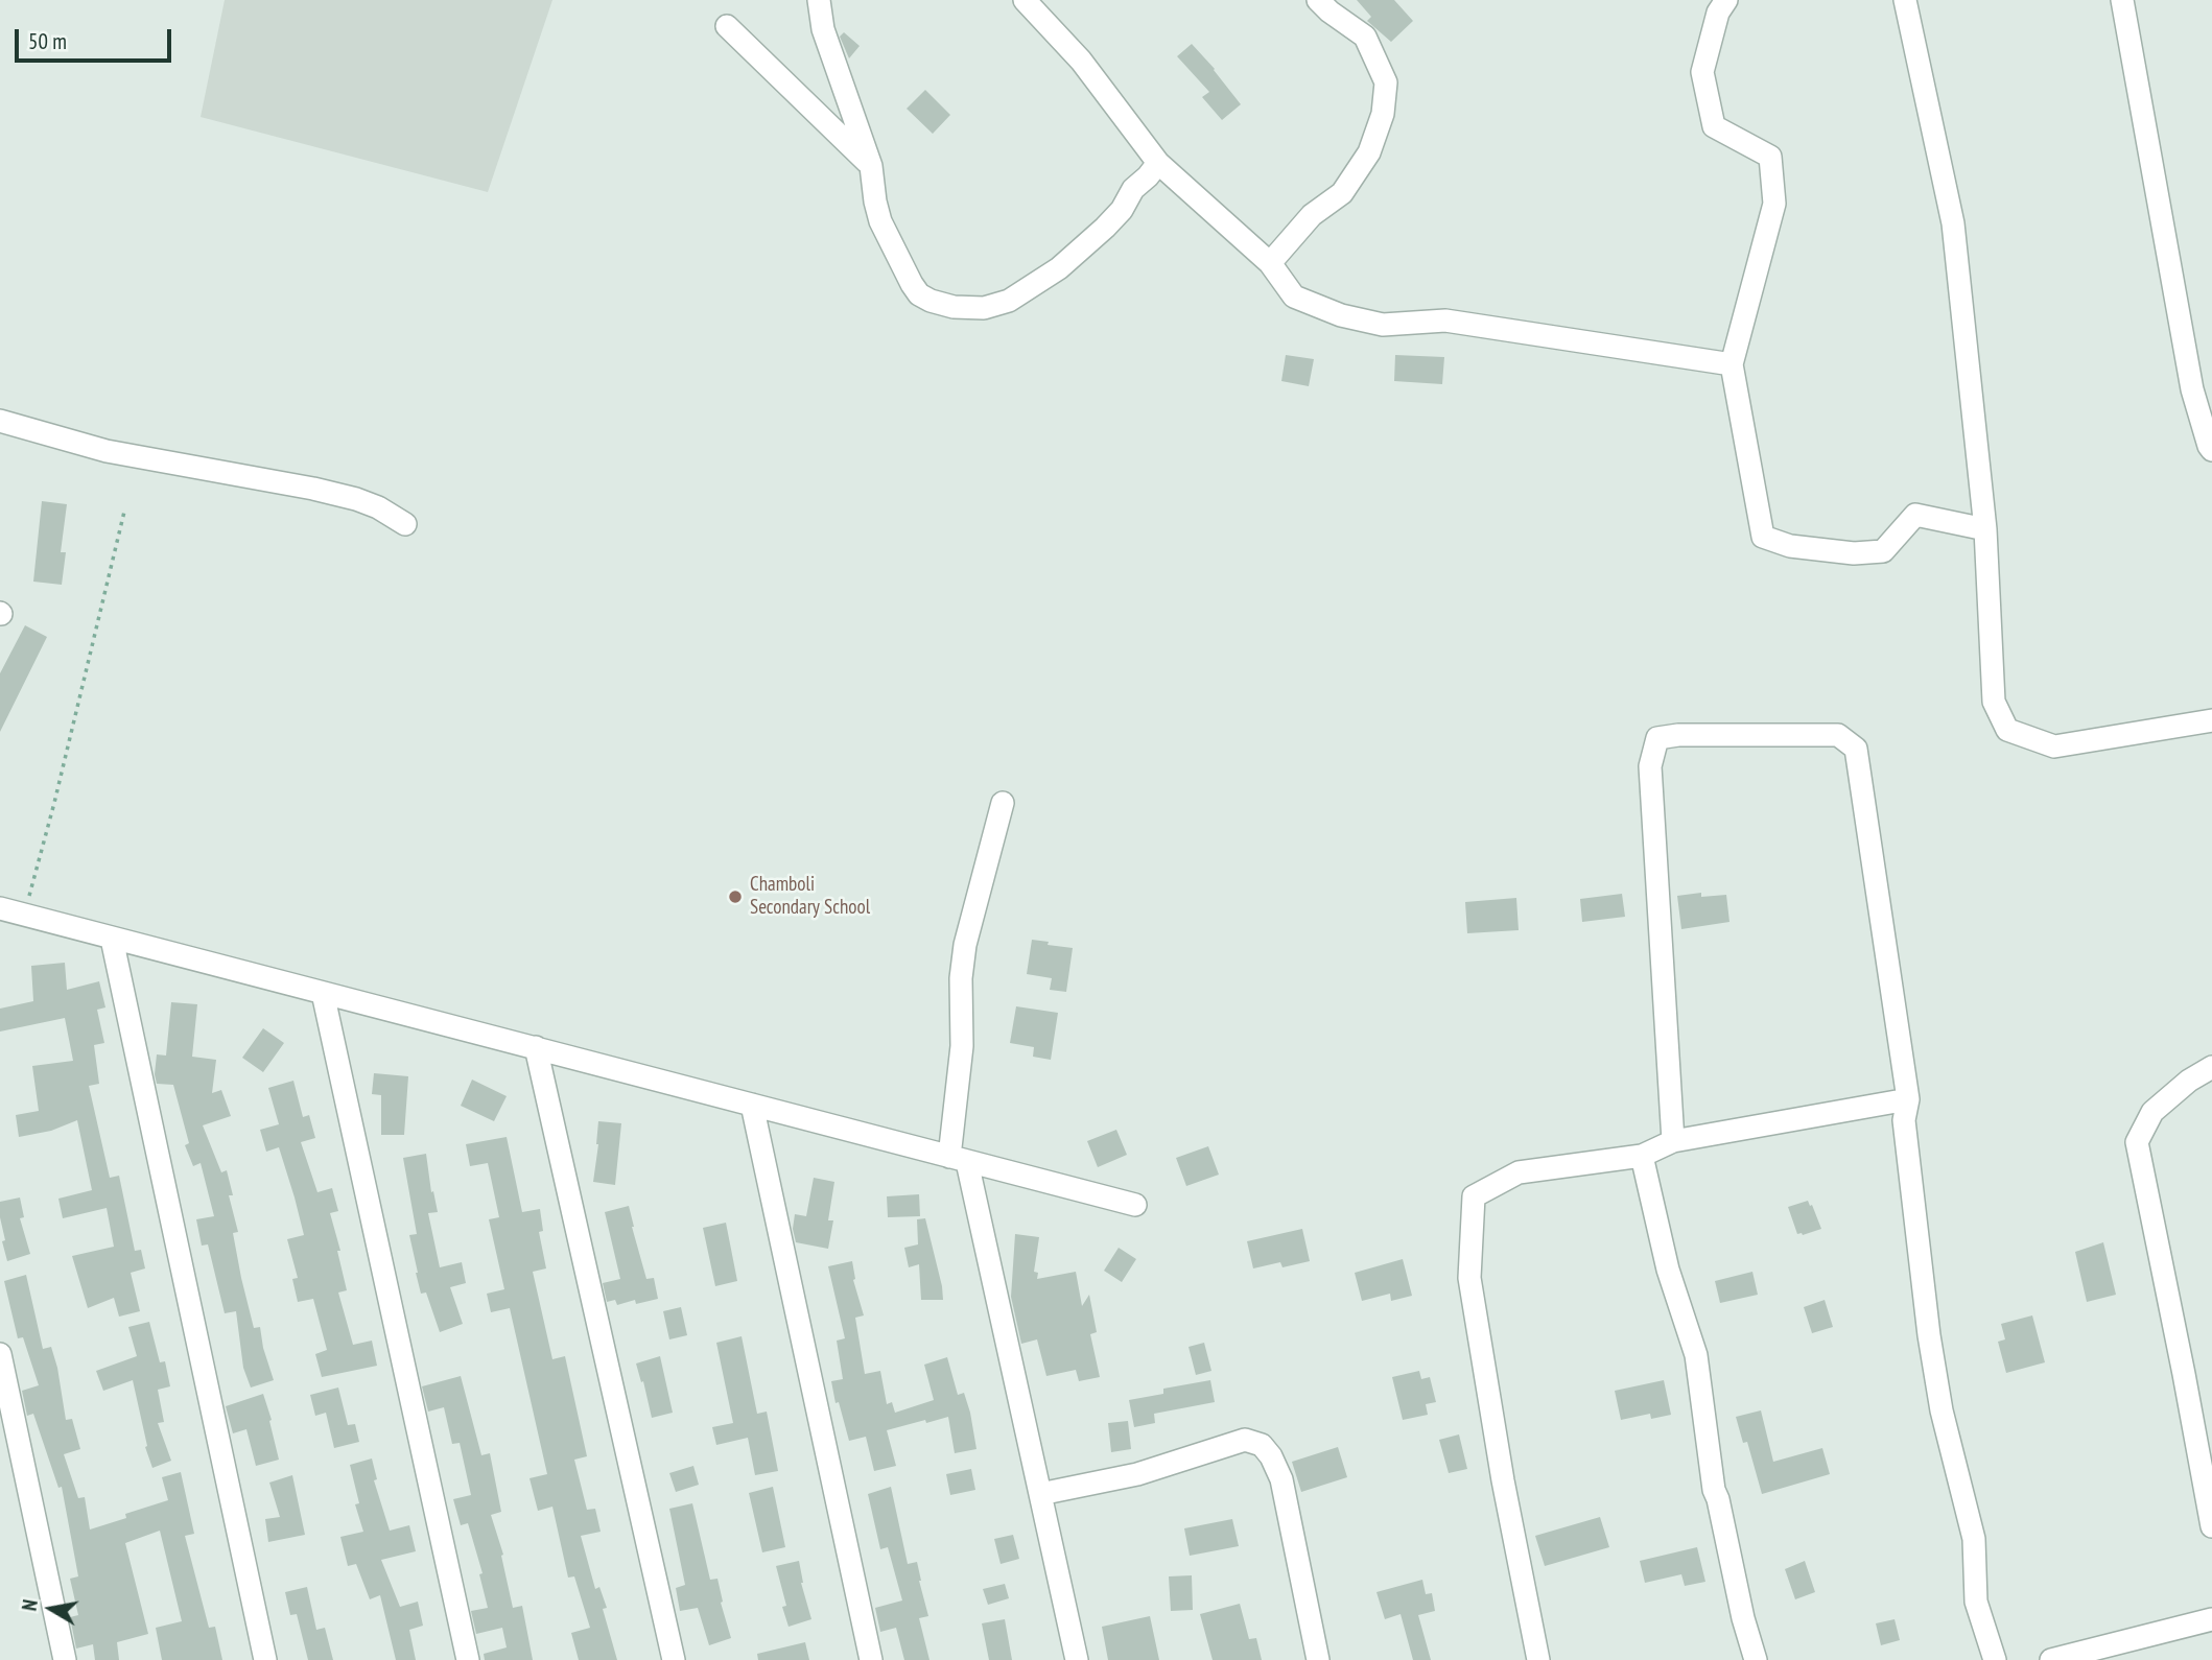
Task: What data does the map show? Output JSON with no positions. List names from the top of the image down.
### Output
{
  "places": ["Chamboli Secondary School"],
  "scale_bar": "50 m",
  "north": "left"
}
